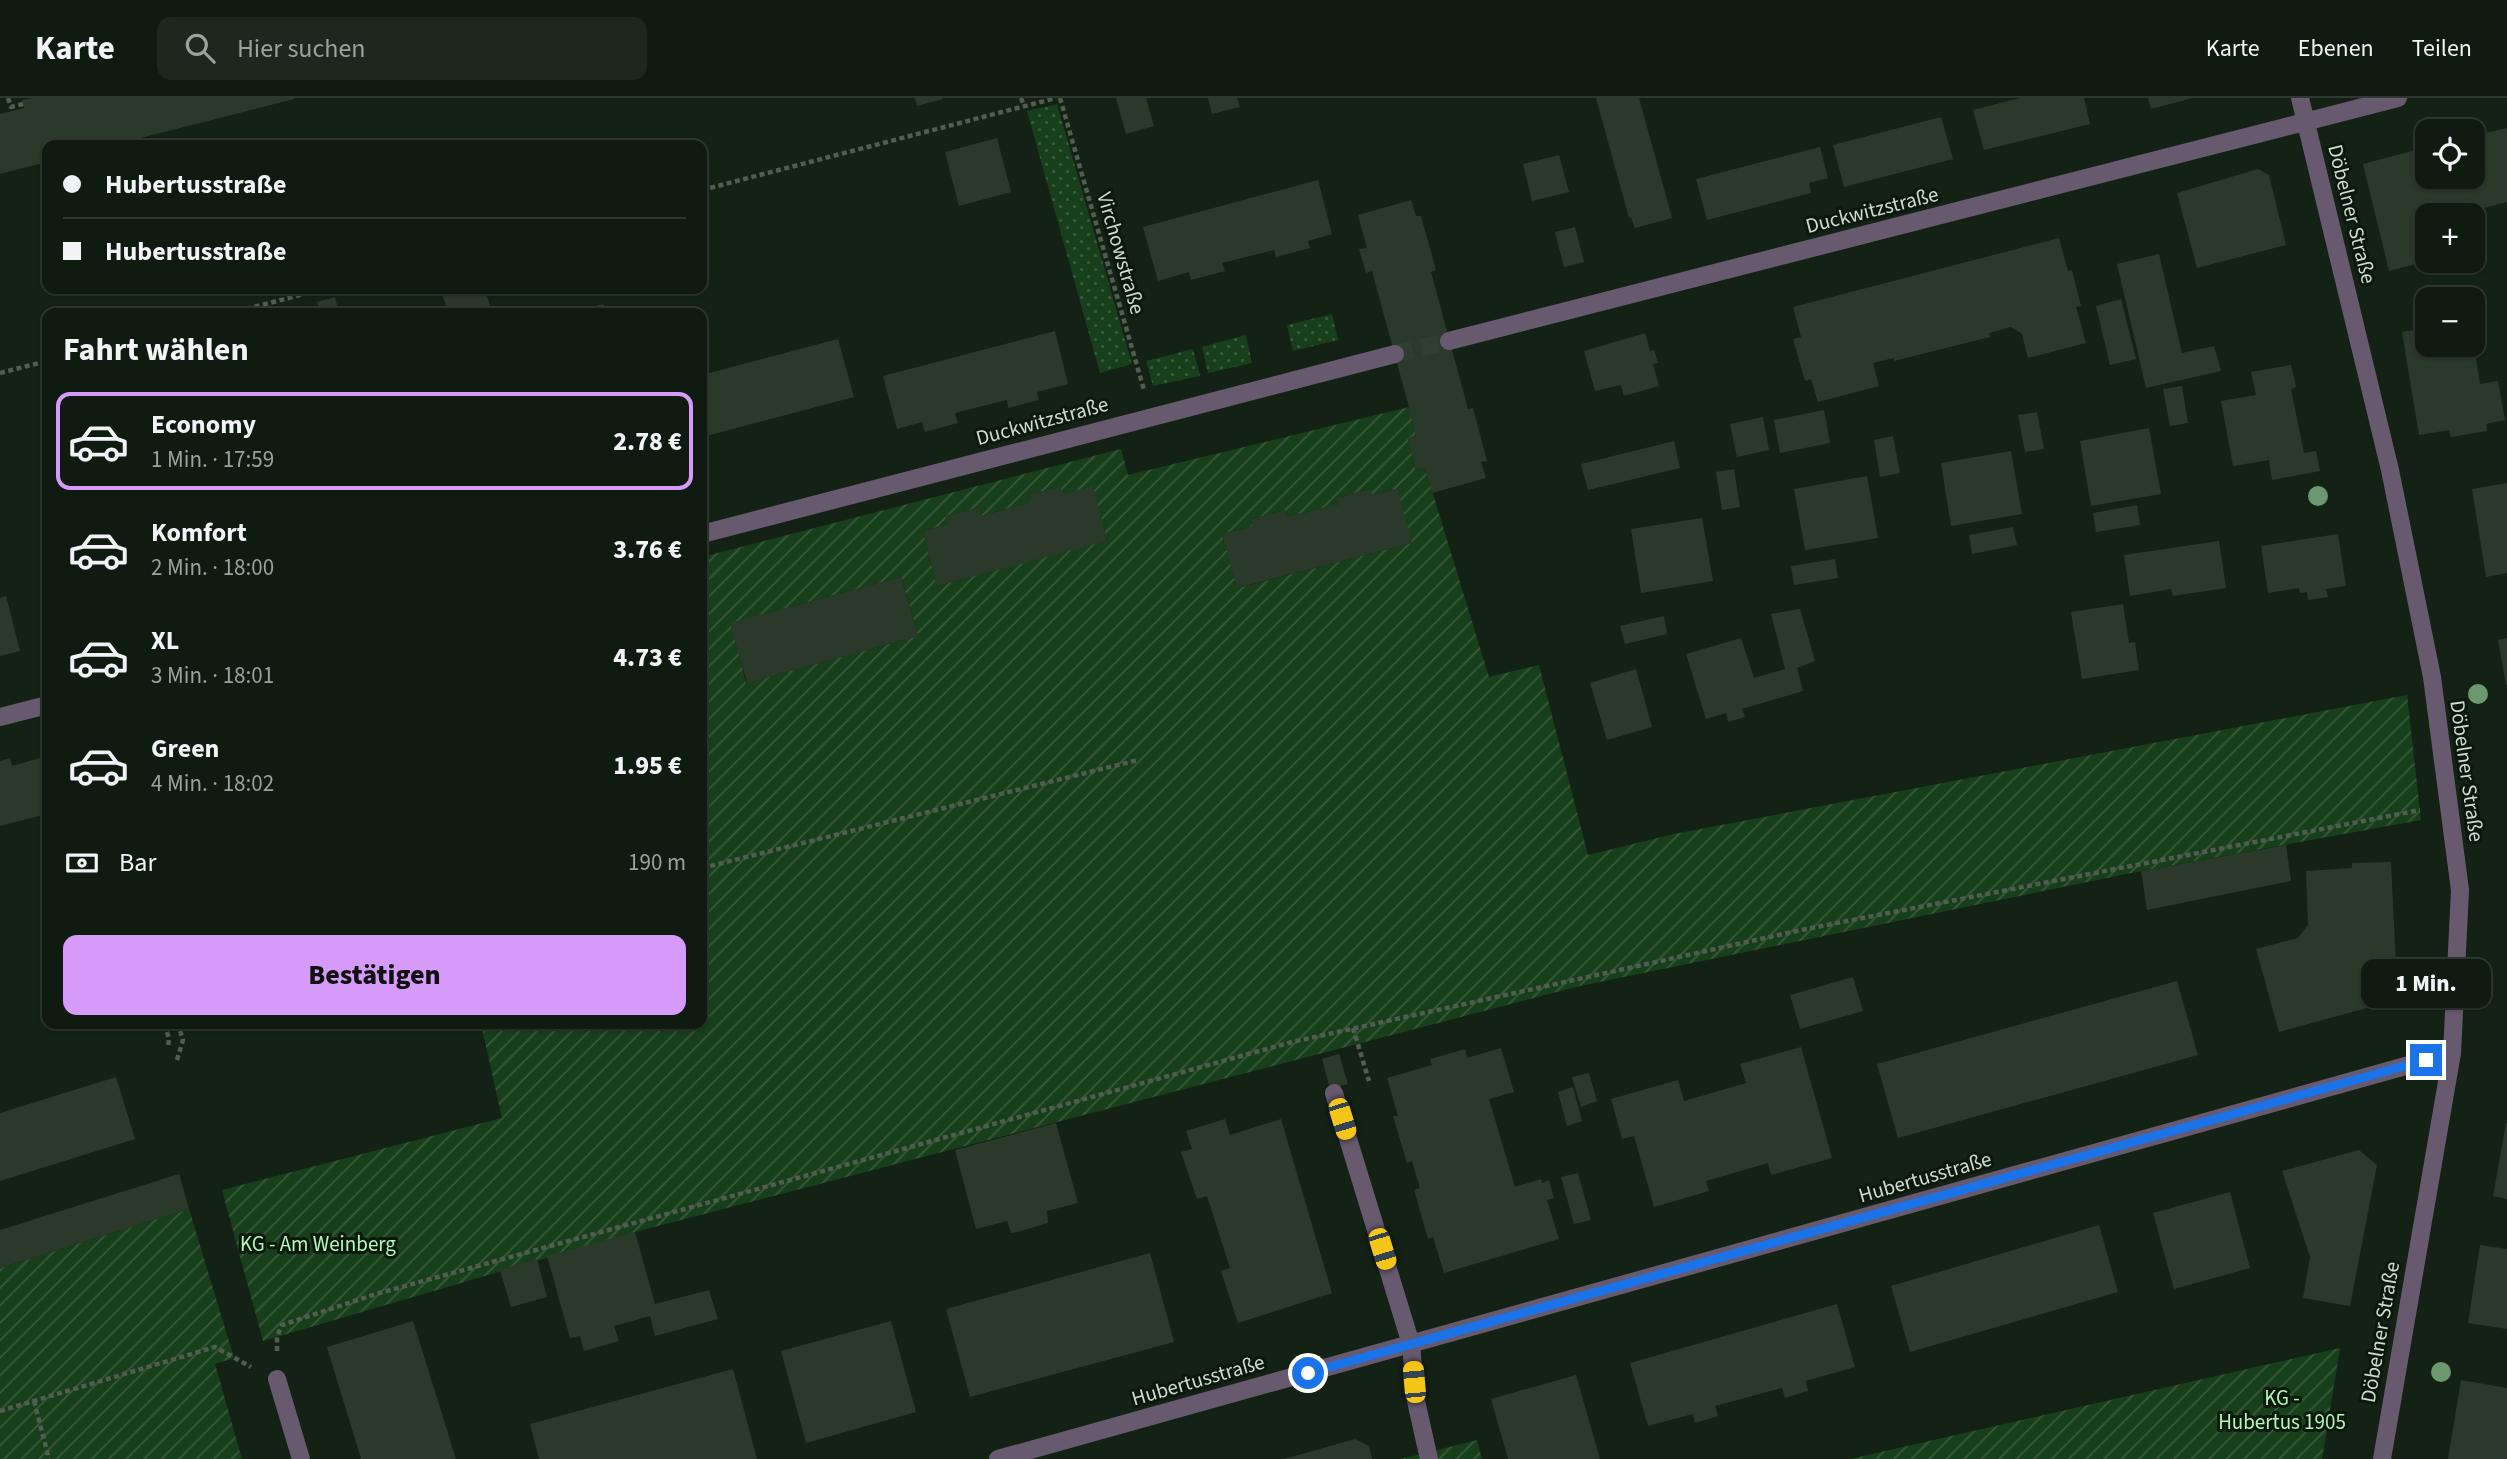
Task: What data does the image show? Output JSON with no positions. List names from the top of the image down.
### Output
{
  "streets": {
    "street": ["Duckwitzstraße", "Döbelner Straße", "Hubertusstraße"],
    "path": ["Virchowstraße"]
  },
  "crossings": [
    ["Duckwitzstraße", "Döbelner Straße"],
    ["Duckwitzstraße", "Virchowstraße"],
    ["Döbelner Straße", "Hubertusstraße"]
  ],
  "parks": ["KG - Am Weinberg", "KG - Hubertus 1905"],
  "page": {
    "header": "Karte",
    "search": "Hier suchen",
    "nav": ["Karte", "Ebenen", "Teilen"],
    "map_buttons": ["+", "−"],
    "banner": ["Hubertusstraße", "Hubertusstraße"],
    "heading": "Fahrt wählen",
    "list": [
      {
        "name": "Economy",
        "note": "1 Min. · 17:59",
        "value": "2.78 €"
      },
      {
        "name": "Komfort",
        "note": "2 Min. · 18:00",
        "value": "3.76 €"
      },
      {
        "name": "XL",
        "note": "3 Min. · 18:01",
        "value": "4.73 €"
      },
      {
        "name": "Green",
        "note": "4 Min. · 18:02",
        "value": "1.95 €"
      }
    ],
    "pay": ["Bar", "190 m"],
    "buttons": "Bestätigen",
    "bubble": "1 Min."
  }
}
